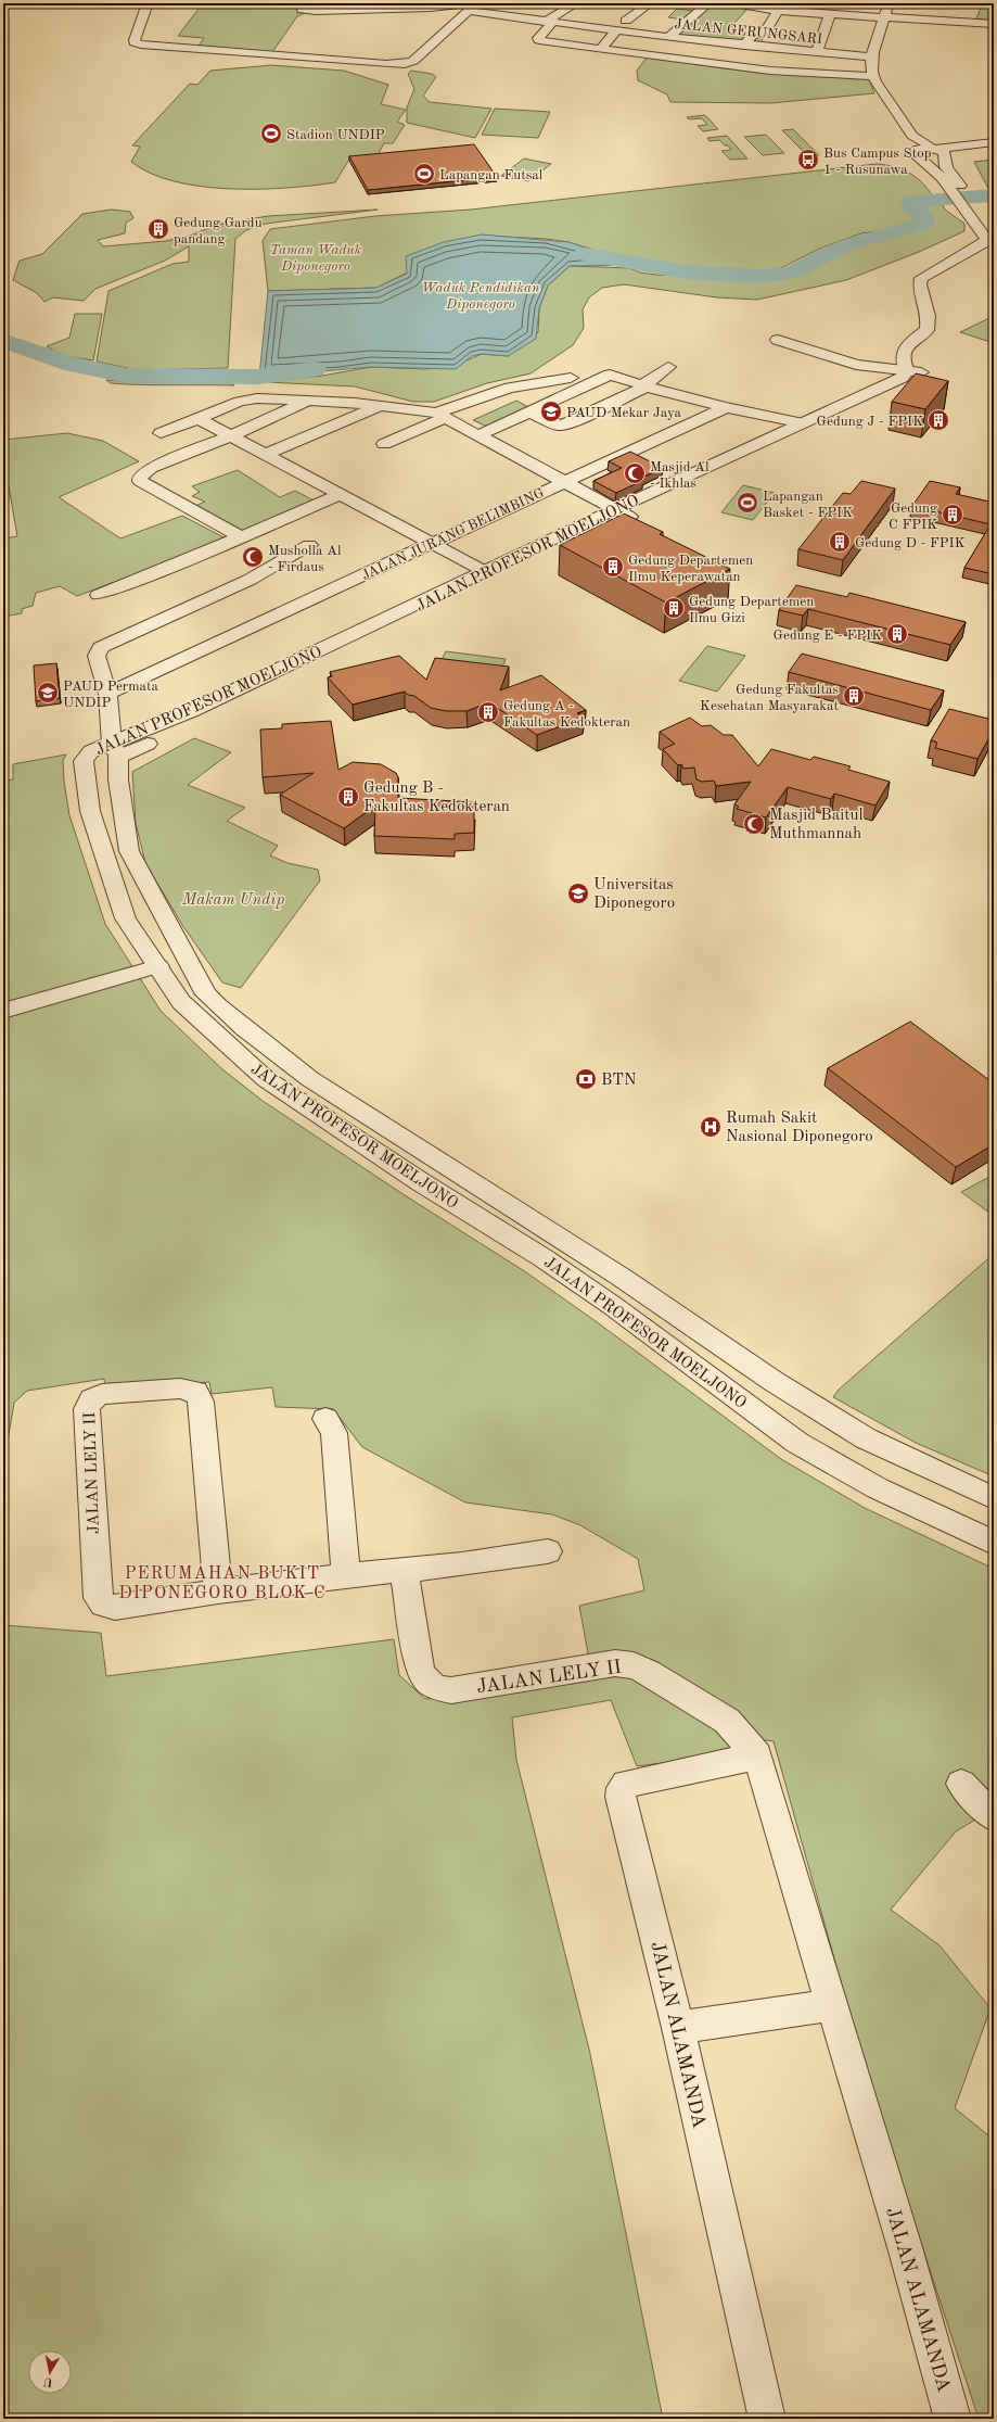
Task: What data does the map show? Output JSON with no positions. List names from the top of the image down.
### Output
{
  "streets": {
    "street": [
      "JALAN GERUNGSARI",
      "JALAN JURANG BELIMBING",
      "JALAN PROFESOR MOELJONO",
      "JALAN LELY II",
      "JALAN ALAMANDA"
    ]
  },
  "crossings": [
    ["JALAN LELY II", "JALAN ALAMANDA"]
  ],
  "districts": ["PERUMAHAN BUKIT DIPONEGORO BLOK C"],
  "water": ["Waduk Pendidikan Diponegoro"],
  "parks": ["Taman Waduk Diponegoro", "Makam Undip"],
  "places": {
    "sports": ["Stadion UNDIP", "Lapangan Futsal", "Lapangan Basket - FPIK"],
    "bus stop": ["Bus Campus Stop 1 - Rusunawa"],
    "building": [
      "Gedung Gardu pandang",
      "Gedung J - FPIK",
      "Gedung C FPIK",
      "Gedung D - FPIK",
      "Gedung Departemen Ilmu Keperawatan",
      "Gedung Departemen Ilmu Gizi",
      "Gedung E - FPIK",
      "Gedung Fakultas Kesehatan Masyarakat",
      "Gedung A - Fakultas Kedokteran",
      "Gedung B - Fakultas Kedokteran"
    ],
    "school or university": ["PAUD Mekar Jaya", "PAUD Permata UNDIP", "Universitas Diponegoro"],
    "mosque": ["Masjid Al - Ikhlas", "Musholla Al - Firdaus", "Masjid Baitul Muthmannah"],
    "bank": ["BTN"],
    "hospital": ["Rumah Sakit Nasional Diponegoro"]
  },
  "north": "bottom"
}
